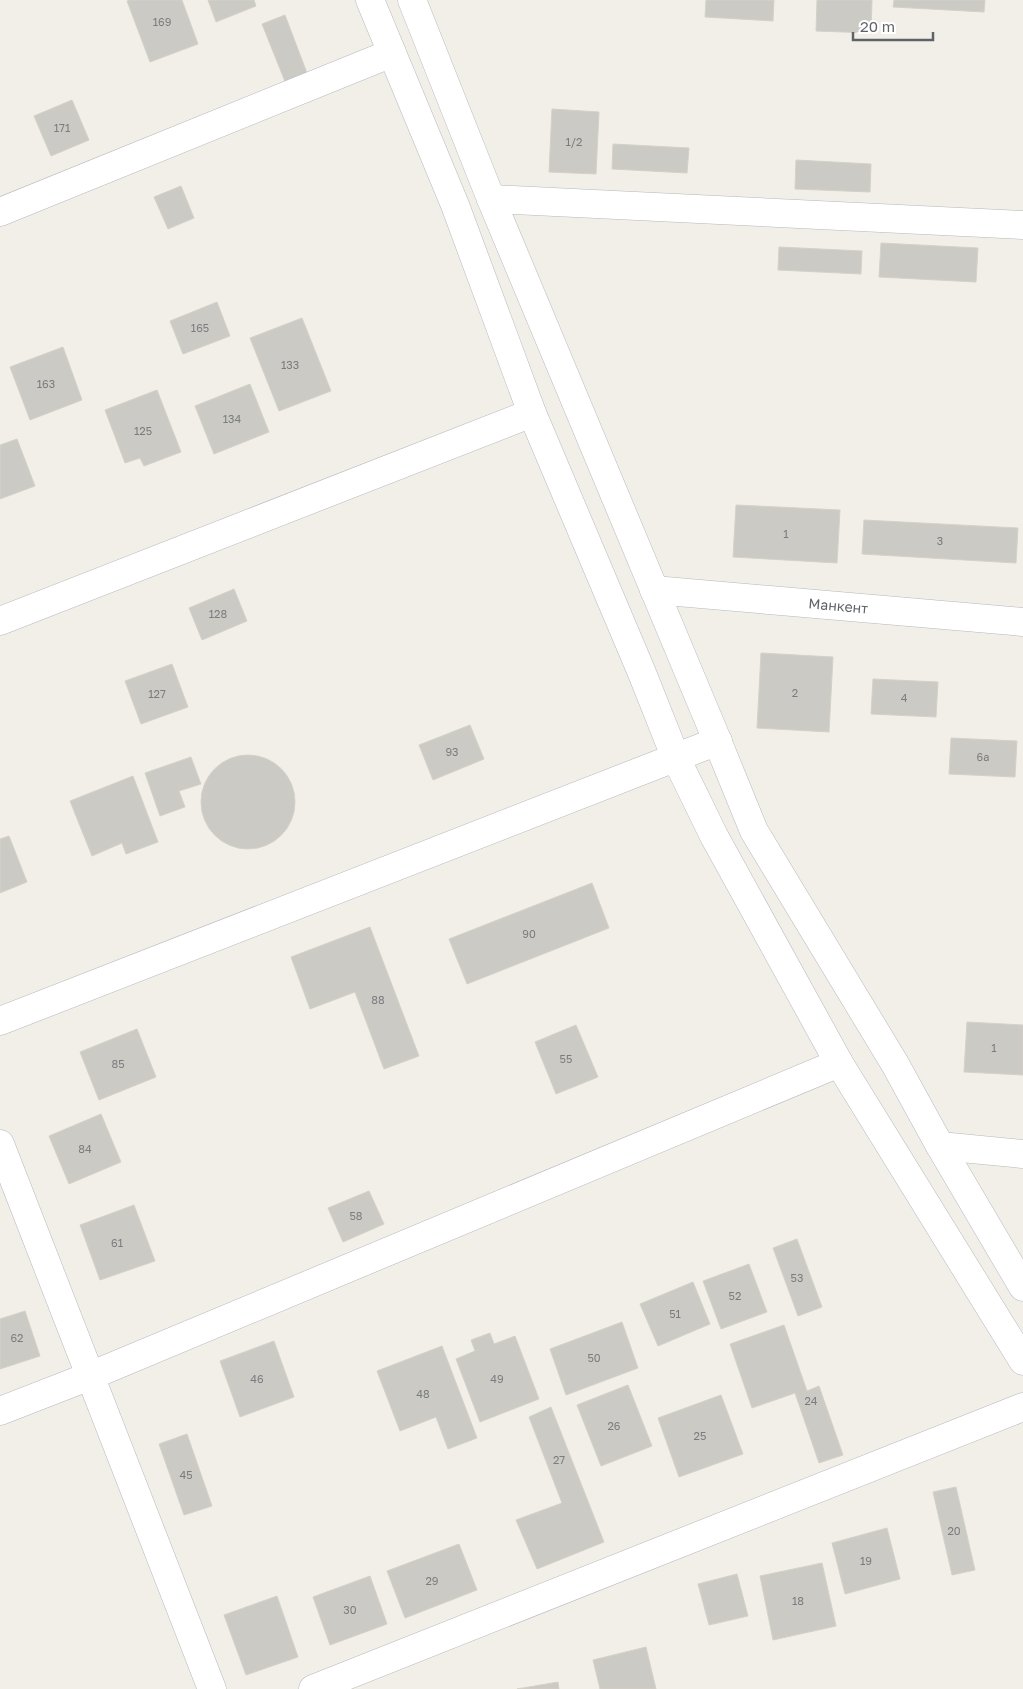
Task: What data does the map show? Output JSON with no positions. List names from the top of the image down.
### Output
{
  "streets": {
    "street": ["Манкент"]
  },
  "house_numbers": [
    "169",
    "171",
    "1/2",
    "165",
    "133",
    "163",
    "134",
    "125",
    "1",
    "3",
    "128",
    "2",
    "127",
    "4",
    "93",
    "6а",
    "90",
    "88",
    "1",
    "55",
    "85",
    "84",
    "58",
    "61",
    "53",
    "52",
    "51",
    "62",
    "50",
    "46",
    "49",
    "48",
    "24",
    "26",
    "25",
    "27",
    "45",
    "20",
    "19",
    "29",
    "18",
    "30"
  ],
  "scale_bar": "20 m"
}
